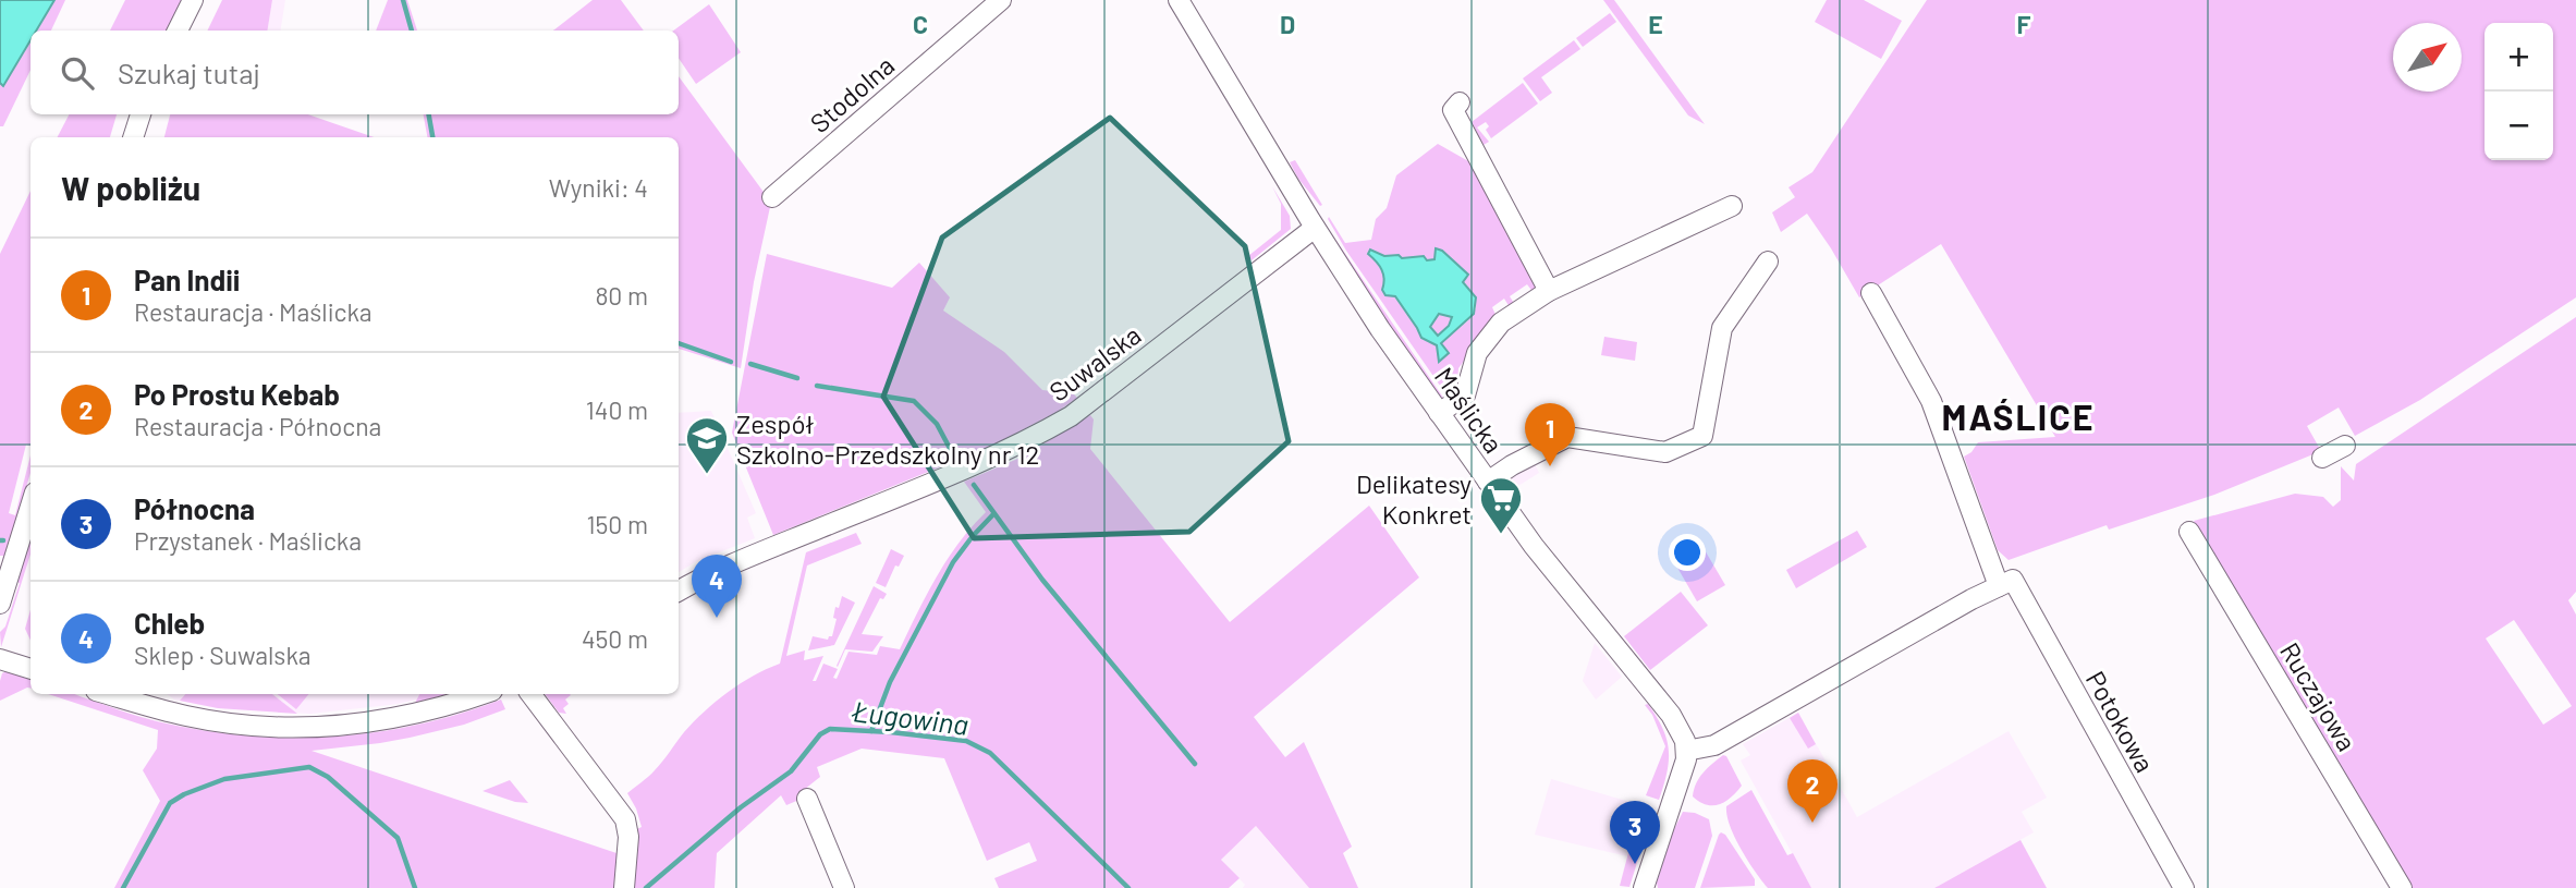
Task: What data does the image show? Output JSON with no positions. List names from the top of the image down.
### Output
{
  "streets": {
    "street": [
      "Stodolna",
      "Suwalska",
      "Maślicka",
      "Ruczajowa",
      "Potokowa"
    ]
  },
  "crossings": [
    ["Suwalska", "Maślicka"]
  ],
  "districts": ["MAŚLICE"],
  "water": ["Ługowina"],
  "places": {
    "school or university": ["Zespół Szkolno-Przedszkolny nr 12"],
    "supermarket": ["Delikatesy Konkret"]
  },
  "north": "top right",
  "page": {
    "map_buttons": ["+", "−"],
    "search": "Szukaj tutaj",
    "heading": ["W pobliżu", "Wyniki: 4"],
    "list": [
      {
        "mark": "1",
        "name": "Pan Indii",
        "note": "Restauracja · Maślicka",
        "value": "80 m"
      },
      {
        "mark": "2",
        "name": "Po Prostu Kebab",
        "note": "Restauracja · Północna",
        "value": "140 m"
      },
      {
        "mark": "3",
        "name": "Północna",
        "note": "Przystanek · Maślicka",
        "value": "150 m"
      },
      {
        "mark": "4",
        "name": "Chleb",
        "note": "Sklep · Suwalska",
        "value": "450 m"
      }
    ],
    "pins": [
      "1",
      "4",
      "2",
      "3"
    ]
  },
  "grid": {
    "columns": [
      "C",
      "D",
      "E",
      "F"
    ]
  }
}
